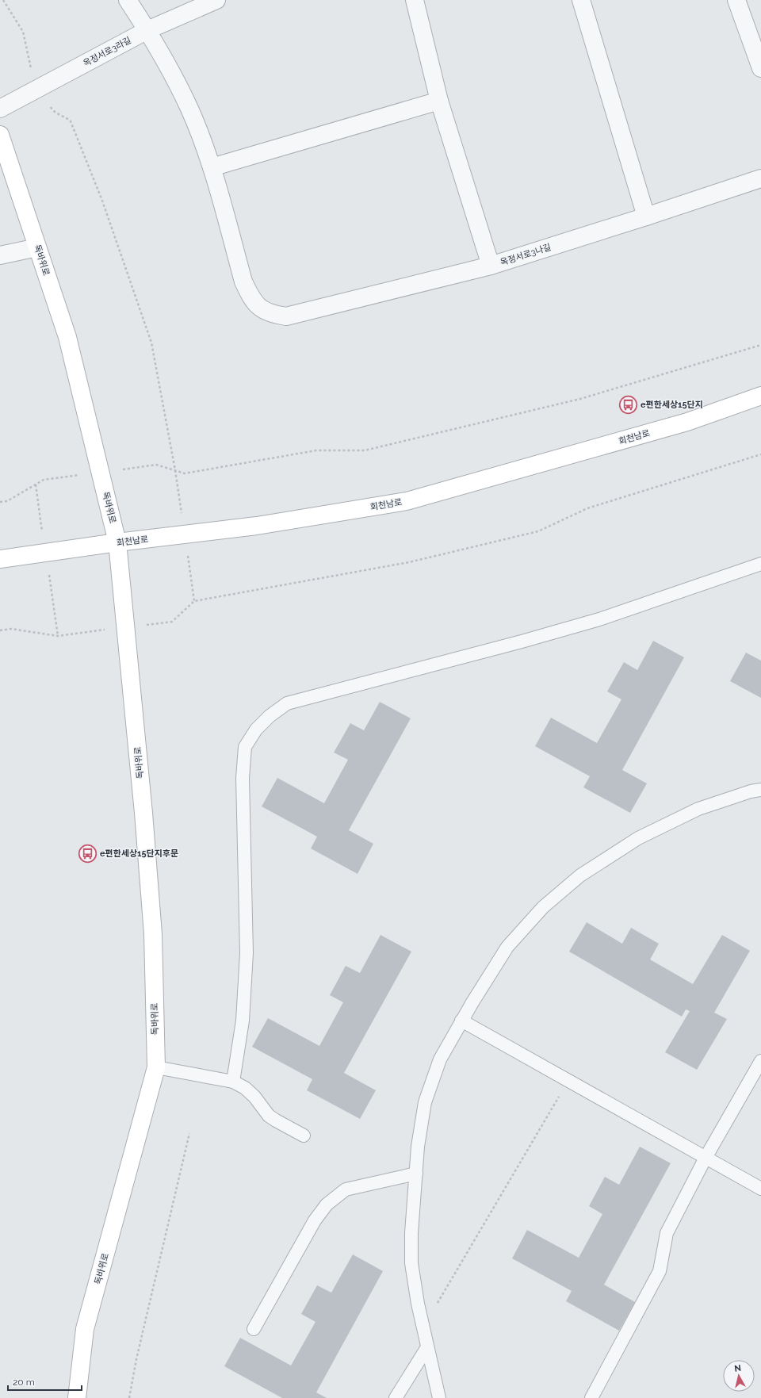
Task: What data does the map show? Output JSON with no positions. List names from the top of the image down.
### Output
{
  "streets": {
    "main road": ["독바위로", "회천남로"],
    "street": ["옥정서로3라길", "옥정서로3나길"]
  },
  "crossings": [
    ["독바위로", "회천남로"]
  ],
  "places": {
    "bus stop": ["e편한세상15단지", "e편한세상15단지후문"]
  },
  "scale_bar": "20 m",
  "north": "top"
}
